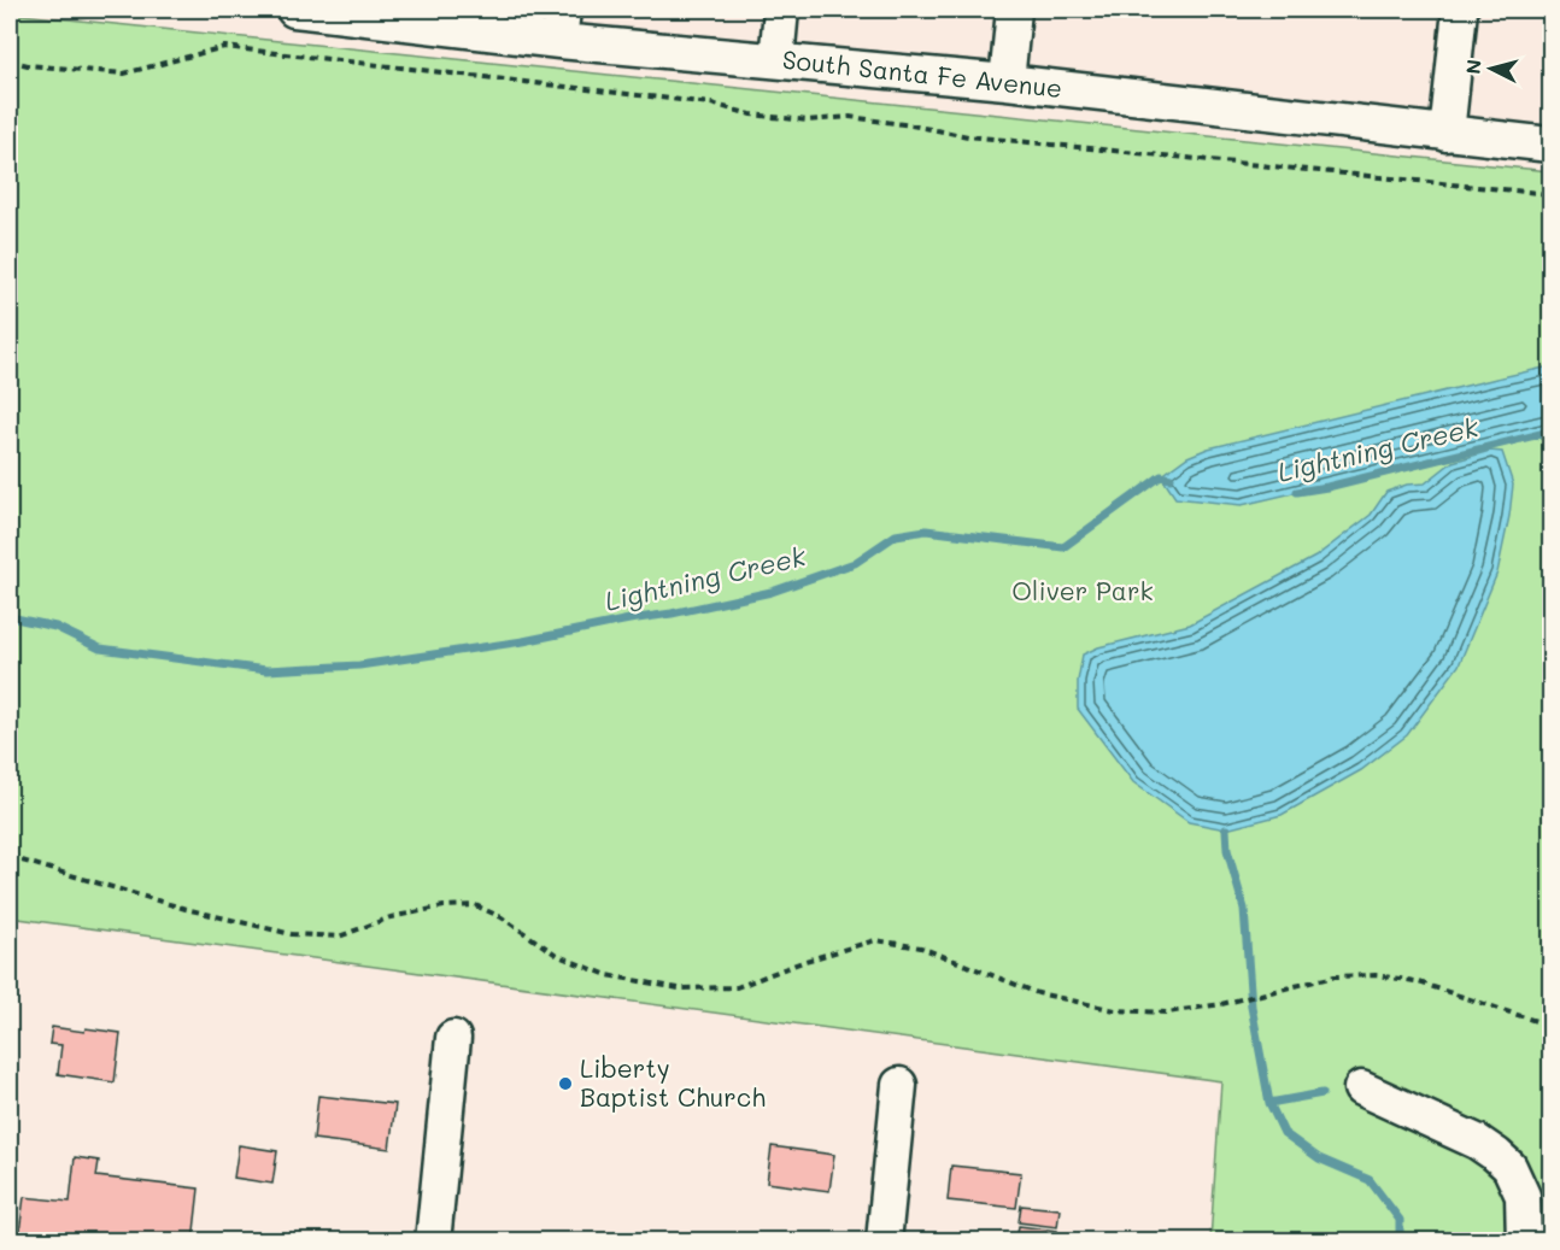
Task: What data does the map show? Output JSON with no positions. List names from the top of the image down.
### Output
{
  "streets": {
    "street": ["South Santa Fe Avenue"]
  },
  "water": ["Lightning Creek"],
  "parks": ["Oliver Park"],
  "places": ["Liberty Baptist Church"],
  "north": "left"
}
